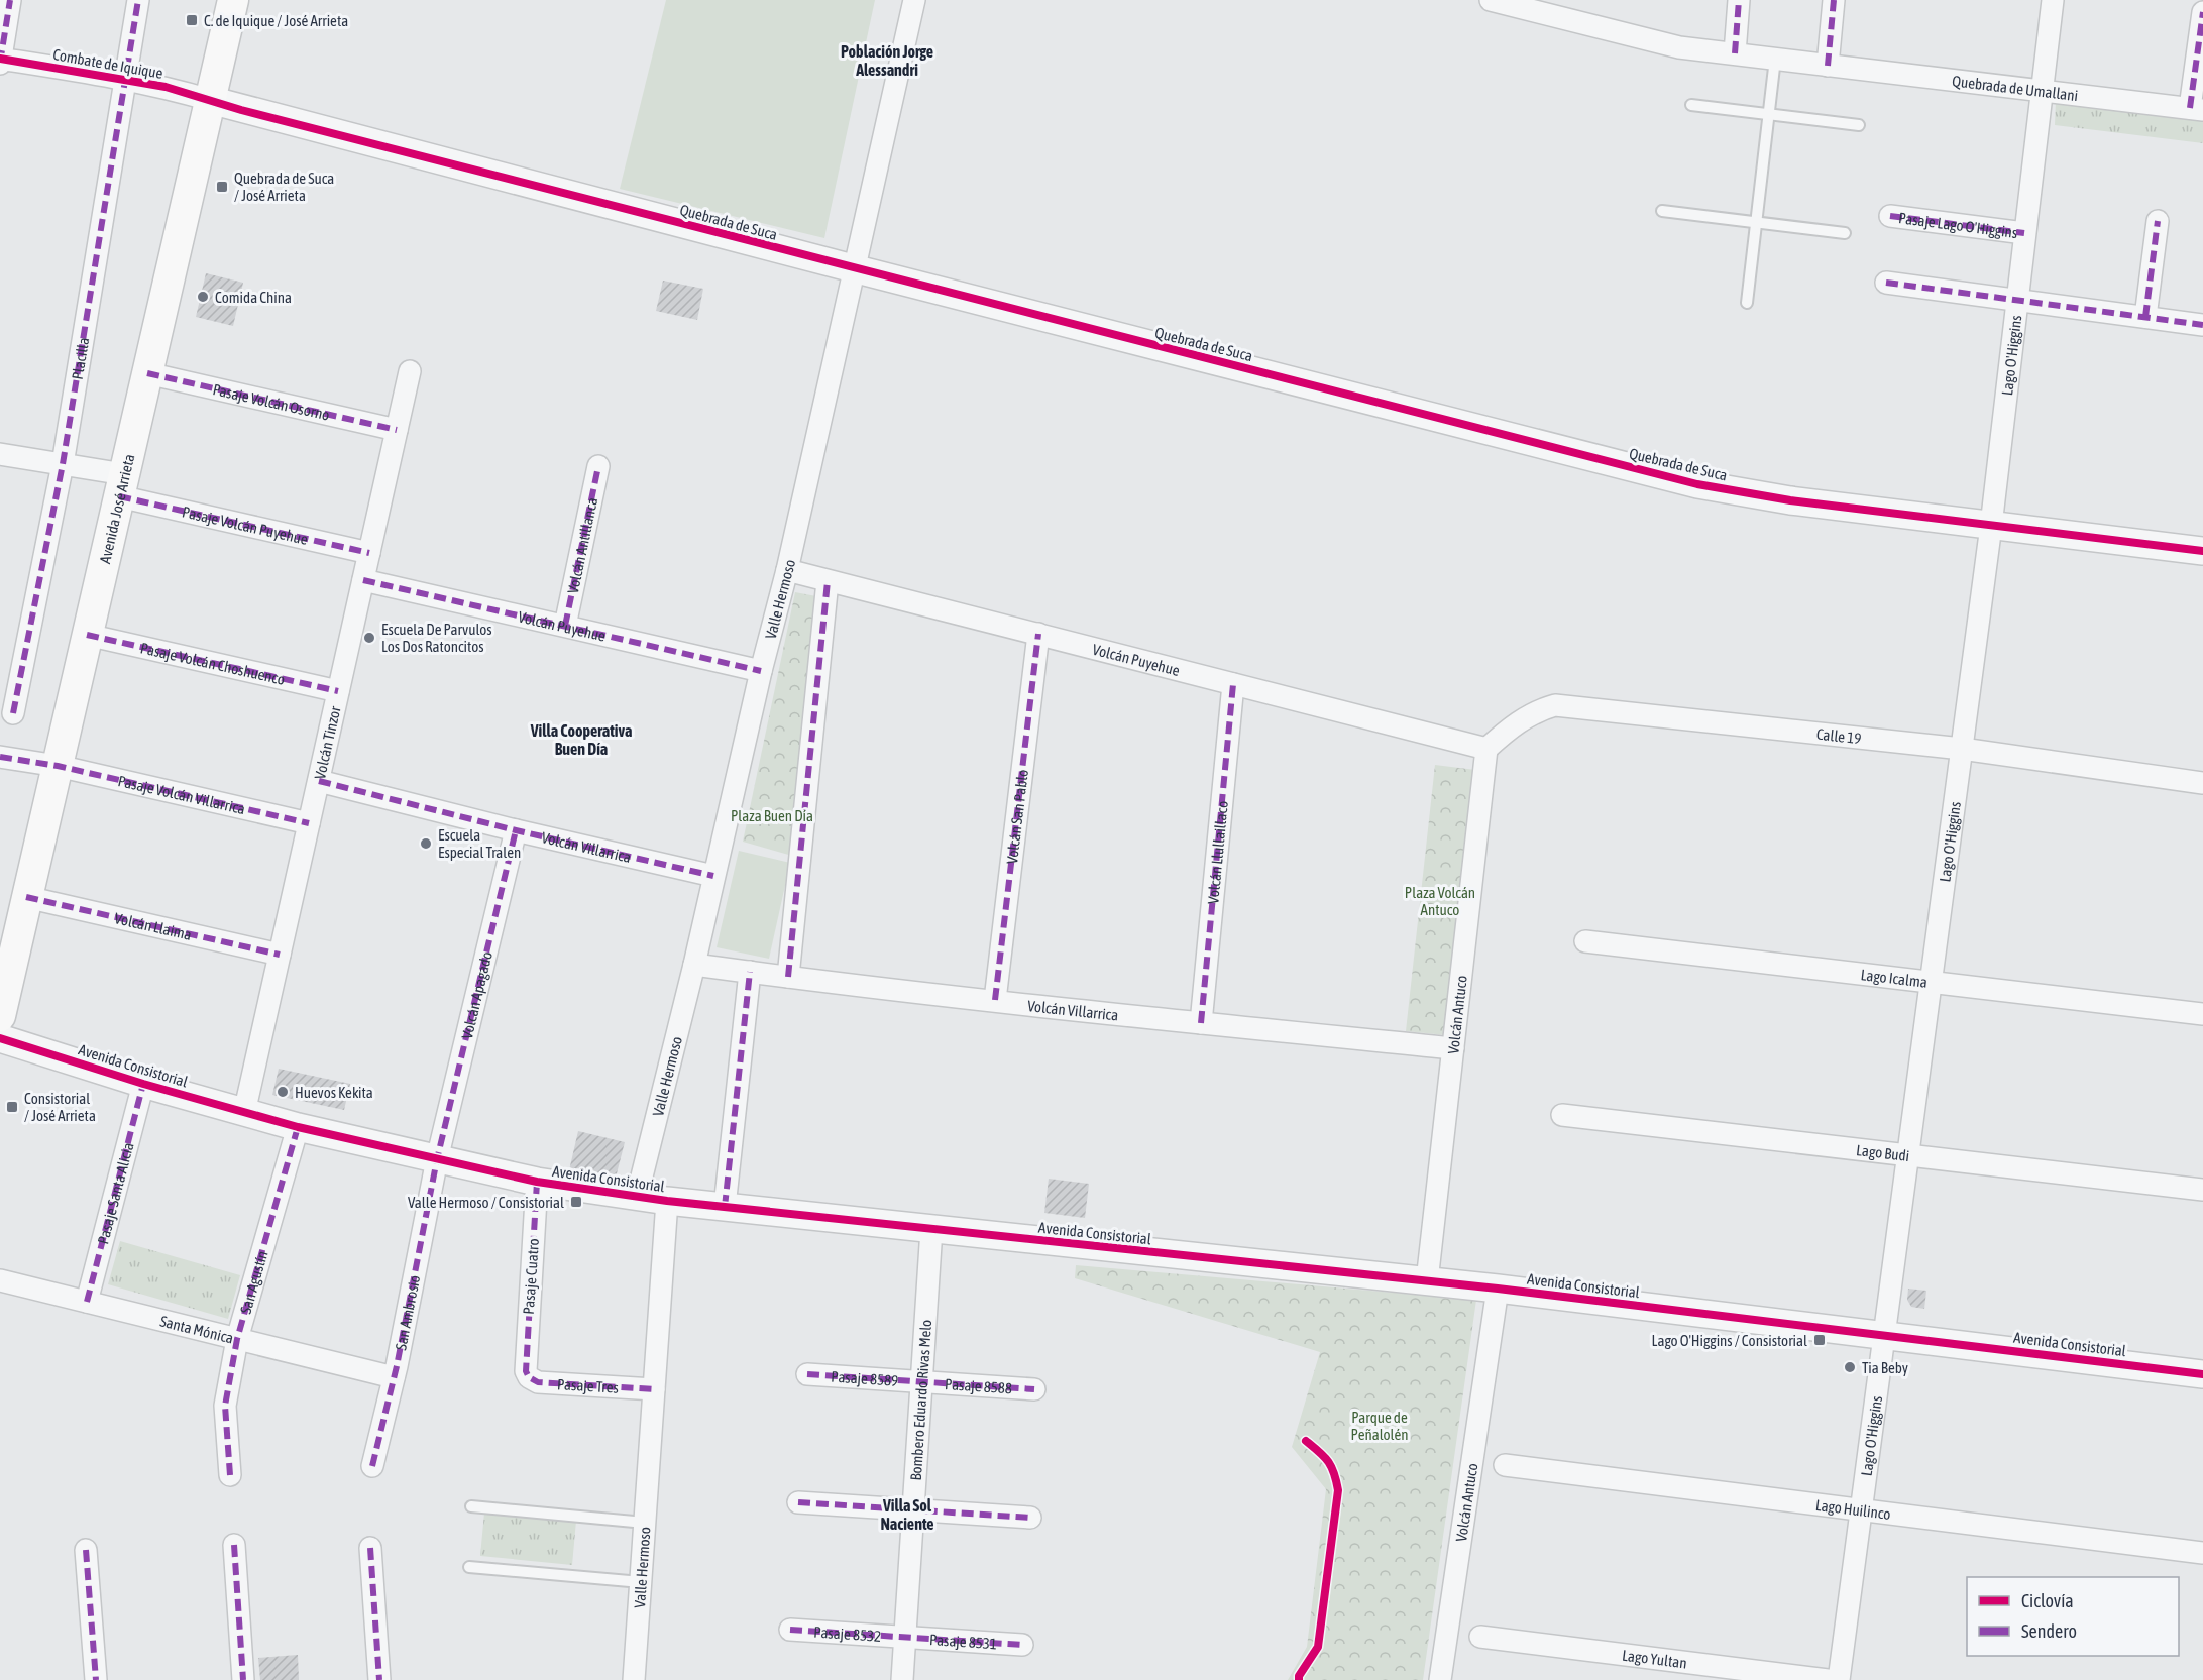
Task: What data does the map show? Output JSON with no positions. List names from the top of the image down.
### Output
{
  "streets": {
    "main road": ["Avenida José Arrieta"],
    "street": [
      "Combate de Iquique",
      "Quebrada de Umallani",
      "Quebrada de Suca",
      "Pasaje Lago O'Higgins",
      "Lago O'Higgins",
      "Placilla",
      "Pasaje Volcán Osorno",
      "Pasaje Volcán Puyehue",
      "Volcán Antillanca",
      "Valle Hermoso",
      "Volcán Puyehue",
      "Pasaje Volcán Choshuenco",
      "Calle 19",
      "Volcán Tinzor",
      "Pasaje Volcán Villarrica",
      "Volcán San Pablo",
      "Volcán Villarrica",
      "Volcán Llullaillaco",
      "Volcán Llaima",
      "Lago Icalma",
      "Volcán Apagado",
      "Volcán Antuco",
      "Avenida Consistorial",
      "Lago Budi",
      "Pasaje Santa Alicia",
      "Pasaje Cuatro",
      "San Agustín",
      "San Ambrosio",
      "Santa Mónica",
      "Pasaje 8589",
      "Pasaje Tres",
      "Pasaje 8588",
      "Bombero Eduardo Rivas Melo",
      "Lago Huilinco",
      "Pasaje 8532",
      "Pasaje 8531",
      "Lago Yultan"
    ]
  },
  "crossings": [
    ["Combate de Iquique", "Quebrada de Suca"],
    ["Combate de Iquique", "Placilla"],
    ["Combate de Iquique", "Avenida José Arrieta"],
    ["Quebrada de Umallani", "Lago O'Higgins"],
    ["Quebrada de Suca", "Lago O'Higgins"],
    ["Quebrada de Suca", "Avenida José Arrieta"],
    ["Quebrada de Suca", "Valle Hermoso"],
    ["Pasaje Lago O'Higgins", "Lago O'Higgins"],
    ["Lago O'Higgins", "Calle 19"],
    ["Lago O'Higgins", "Lago Icalma"],
    ["Lago O'Higgins", "Avenida Consistorial"],
    ["Lago O'Higgins", "Lago Budi"],
    ["Lago O'Higgins", "Lago Huilinco"],
    ["Placilla", "Pasaje Volcán Puyehue"],
    ["Pasaje Volcán Osorno", "Avenida José Arrieta"],
    ["Pasaje Volcán Osorno", "Volcán Tinzor"],
    ["Avenida José Arrieta", "Pasaje Volcán Puyehue"],
    ["Avenida José Arrieta", "Pasaje Volcán Choshuenco"],
    ["Avenida José Arrieta", "Pasaje Volcán Villarrica"],
    ["Avenida José Arrieta", "Volcán Llaima"],
    ["Pasaje Volcán Puyehue", "Volcán Tinzor"],
    ["Volcán Antillanca", "Volcán Puyehue"],
    ["Valle Hermoso", "Volcán Puyehue"],
    ["Valle Hermoso", "Volcán Villarrica"],
    ["Valle Hermoso", "Avenida Consistorial"],
    ["Valle Hermoso", "Pasaje Tres"],
    ["Volcán Puyehue", "Calle 19"],
    ["Volcán Puyehue", "Volcán Tinzor"],
    ["Volcán Puyehue", "Volcán San Pablo"],
    ["Volcán Puyehue", "Volcán Llullaillaco"],
    ["Volcán Puyehue", "Volcán Antuco"],
    ["Pasaje Volcán Choshuenco", "Volcán Tinzor"],
    ["Calle 19", "Volcán Antuco"],
    ["Volcán Tinzor", "Pasaje Volcán Villarrica"],
    ["Volcán Tinzor", "Volcán Villarrica"],
    ["Volcán Tinzor", "Volcán Llaima"],
    ["Volcán Tinzor", "Avenida Consistorial"],
    ["Volcán San Pablo", "Volcán Villarrica"],
    ["Volcán Villarrica", "Volcán Llullaillaco"],
    ["Volcán Villarrica", "Volcán Apagado"],
    ["Volcán Villarrica", "Volcán Antuco"],
    ["Volcán Apagado", "Avenida Consistorial"],
    ["Volcán Apagado", "San Ambrosio"],
    ["Volcán Antuco", "Avenida Consistorial"],
    ["Avenida Consistorial", "Pasaje Santa Alicia"],
    ["Avenida Consistorial", "Pasaje Cuatro"],
    ["Avenida Consistorial", "San Agustín"],
    ["Avenida Consistorial", "San Ambrosio"],
    ["Avenida Consistorial", "Bombero Eduardo Rivas Melo"],
    ["Pasaje Santa Alicia", "Santa Mónica"],
    ["Pasaje Cuatro", "Pasaje Tres"],
    ["San Agustín", "Santa Mónica"],
    ["San Ambrosio", "Santa Mónica"],
    ["Pasaje 8589", "Pasaje 8588"],
    ["Pasaje 8589", "Bombero Eduardo Rivas Melo"],
    ["Pasaje 8588", "Bombero Eduardo Rivas Melo"],
    ["Bombero Eduardo Rivas Melo", "Pasaje 8532"],
    ["Bombero Eduardo Rivas Melo", "Pasaje 8531"],
    ["Pasaje 8532", "Pasaje 8531"]
  ],
  "districts": ["Población Jorge Alessandri", "Villa Cooperativa Buen Día", "Villa Sol Naciente"],
  "parks": ["Plaza Buen Día", "Plaza Volcán Antuco", "Parque de Peñalolén"],
  "places": {
    "transit": [
      "C. de Iquique / José Arrieta",
      "Quebrada de Suca / José Arrieta",
      "Consistorial / José Arrieta",
      "Valle Hermoso / Consistorial",
      "Lago O'Higgins / Consistorial"
    ],
    "other": [
      "Comida China",
      "Escuela De Parvulos Los Dos Ratoncitos",
      "Escuela Especial Tralen",
      "Huevos Kekita",
      "Tia Beby"
    ]
  },
  "legend": ["Ciclovía", "Sendero"]
}
